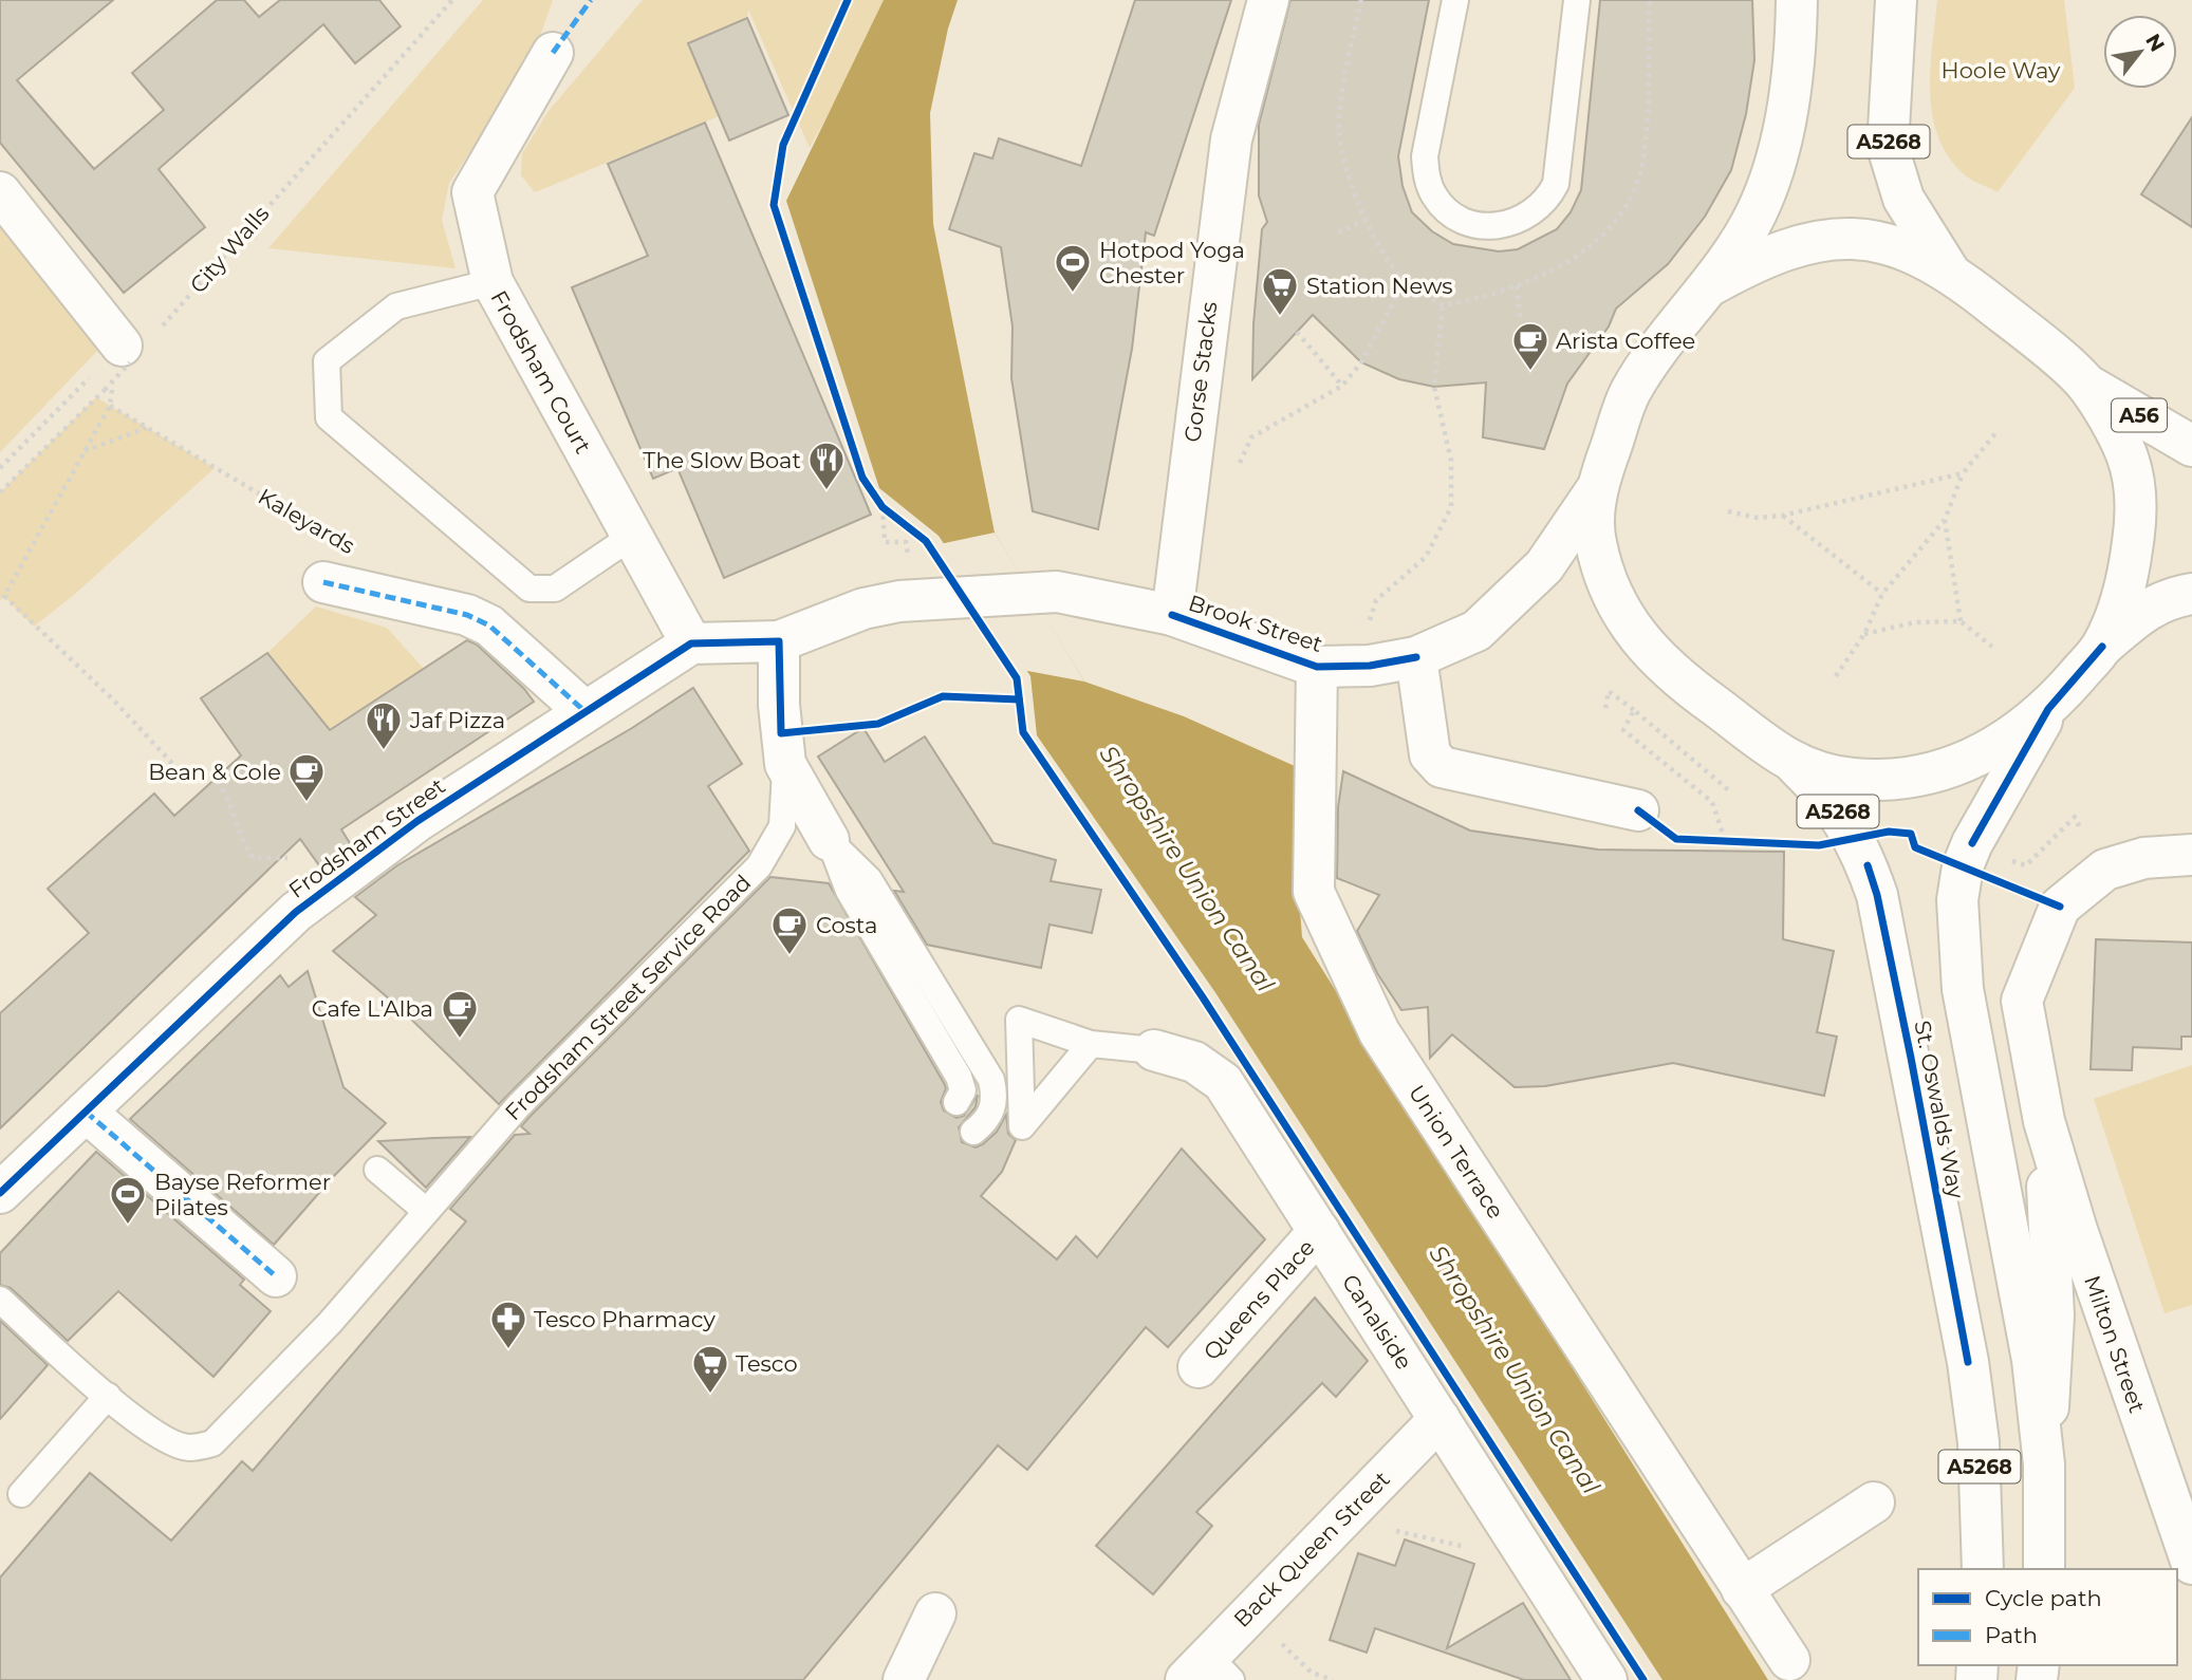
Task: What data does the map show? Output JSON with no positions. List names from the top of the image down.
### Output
{
  "streets": {
    "main road": [
      "A5268",
      "Frodsham Court",
      "Gorse Stacks",
      "A56",
      "Kaleyards",
      "Brook Street",
      "Frodsham Street",
      "St. Oswalds Way",
      "Union Terrace",
      "Queens Place",
      "Canalside",
      "Milton Street",
      "Back Queen Street"
    ],
    "lane": ["Frodsham Street Service Road"],
    "path": ["City Walls"]
  },
  "crossings": [
    ["A5268", "A56"],
    ["A5268", "Brook Street"],
    ["Frodsham Court", "Frodsham Street"],
    ["Gorse Stacks", "Brook Street"],
    ["Kaleyards", "Frodsham Street"],
    ["Brook Street", "Union Terrace"],
    ["St. Oswalds Way", "Milton Street"],
    ["Queens Place", "Canalside"],
    ["Canalside", "Back Queen Street"]
  ],
  "water": ["Shropshire Union Canal"],
  "parks": ["Hoole Way"],
  "places": {
    "sports": ["Hotpod Yoga Chester", "Bayse Reformer Pilates"],
    "supermarket": ["Station News", "Tesco"],
    "cafe": [
      "Arista Coffee",
      "Bean & Cole",
      "Costa",
      "Cafe L'Alba"
    ],
    "restaurant": ["The Slow Boat", "Jaf Pizza"],
    "pharmacy": ["Tesco Pharmacy"]
  },
  "legend": ["Cycle path", "Path"],
  "north": "top right"
}
